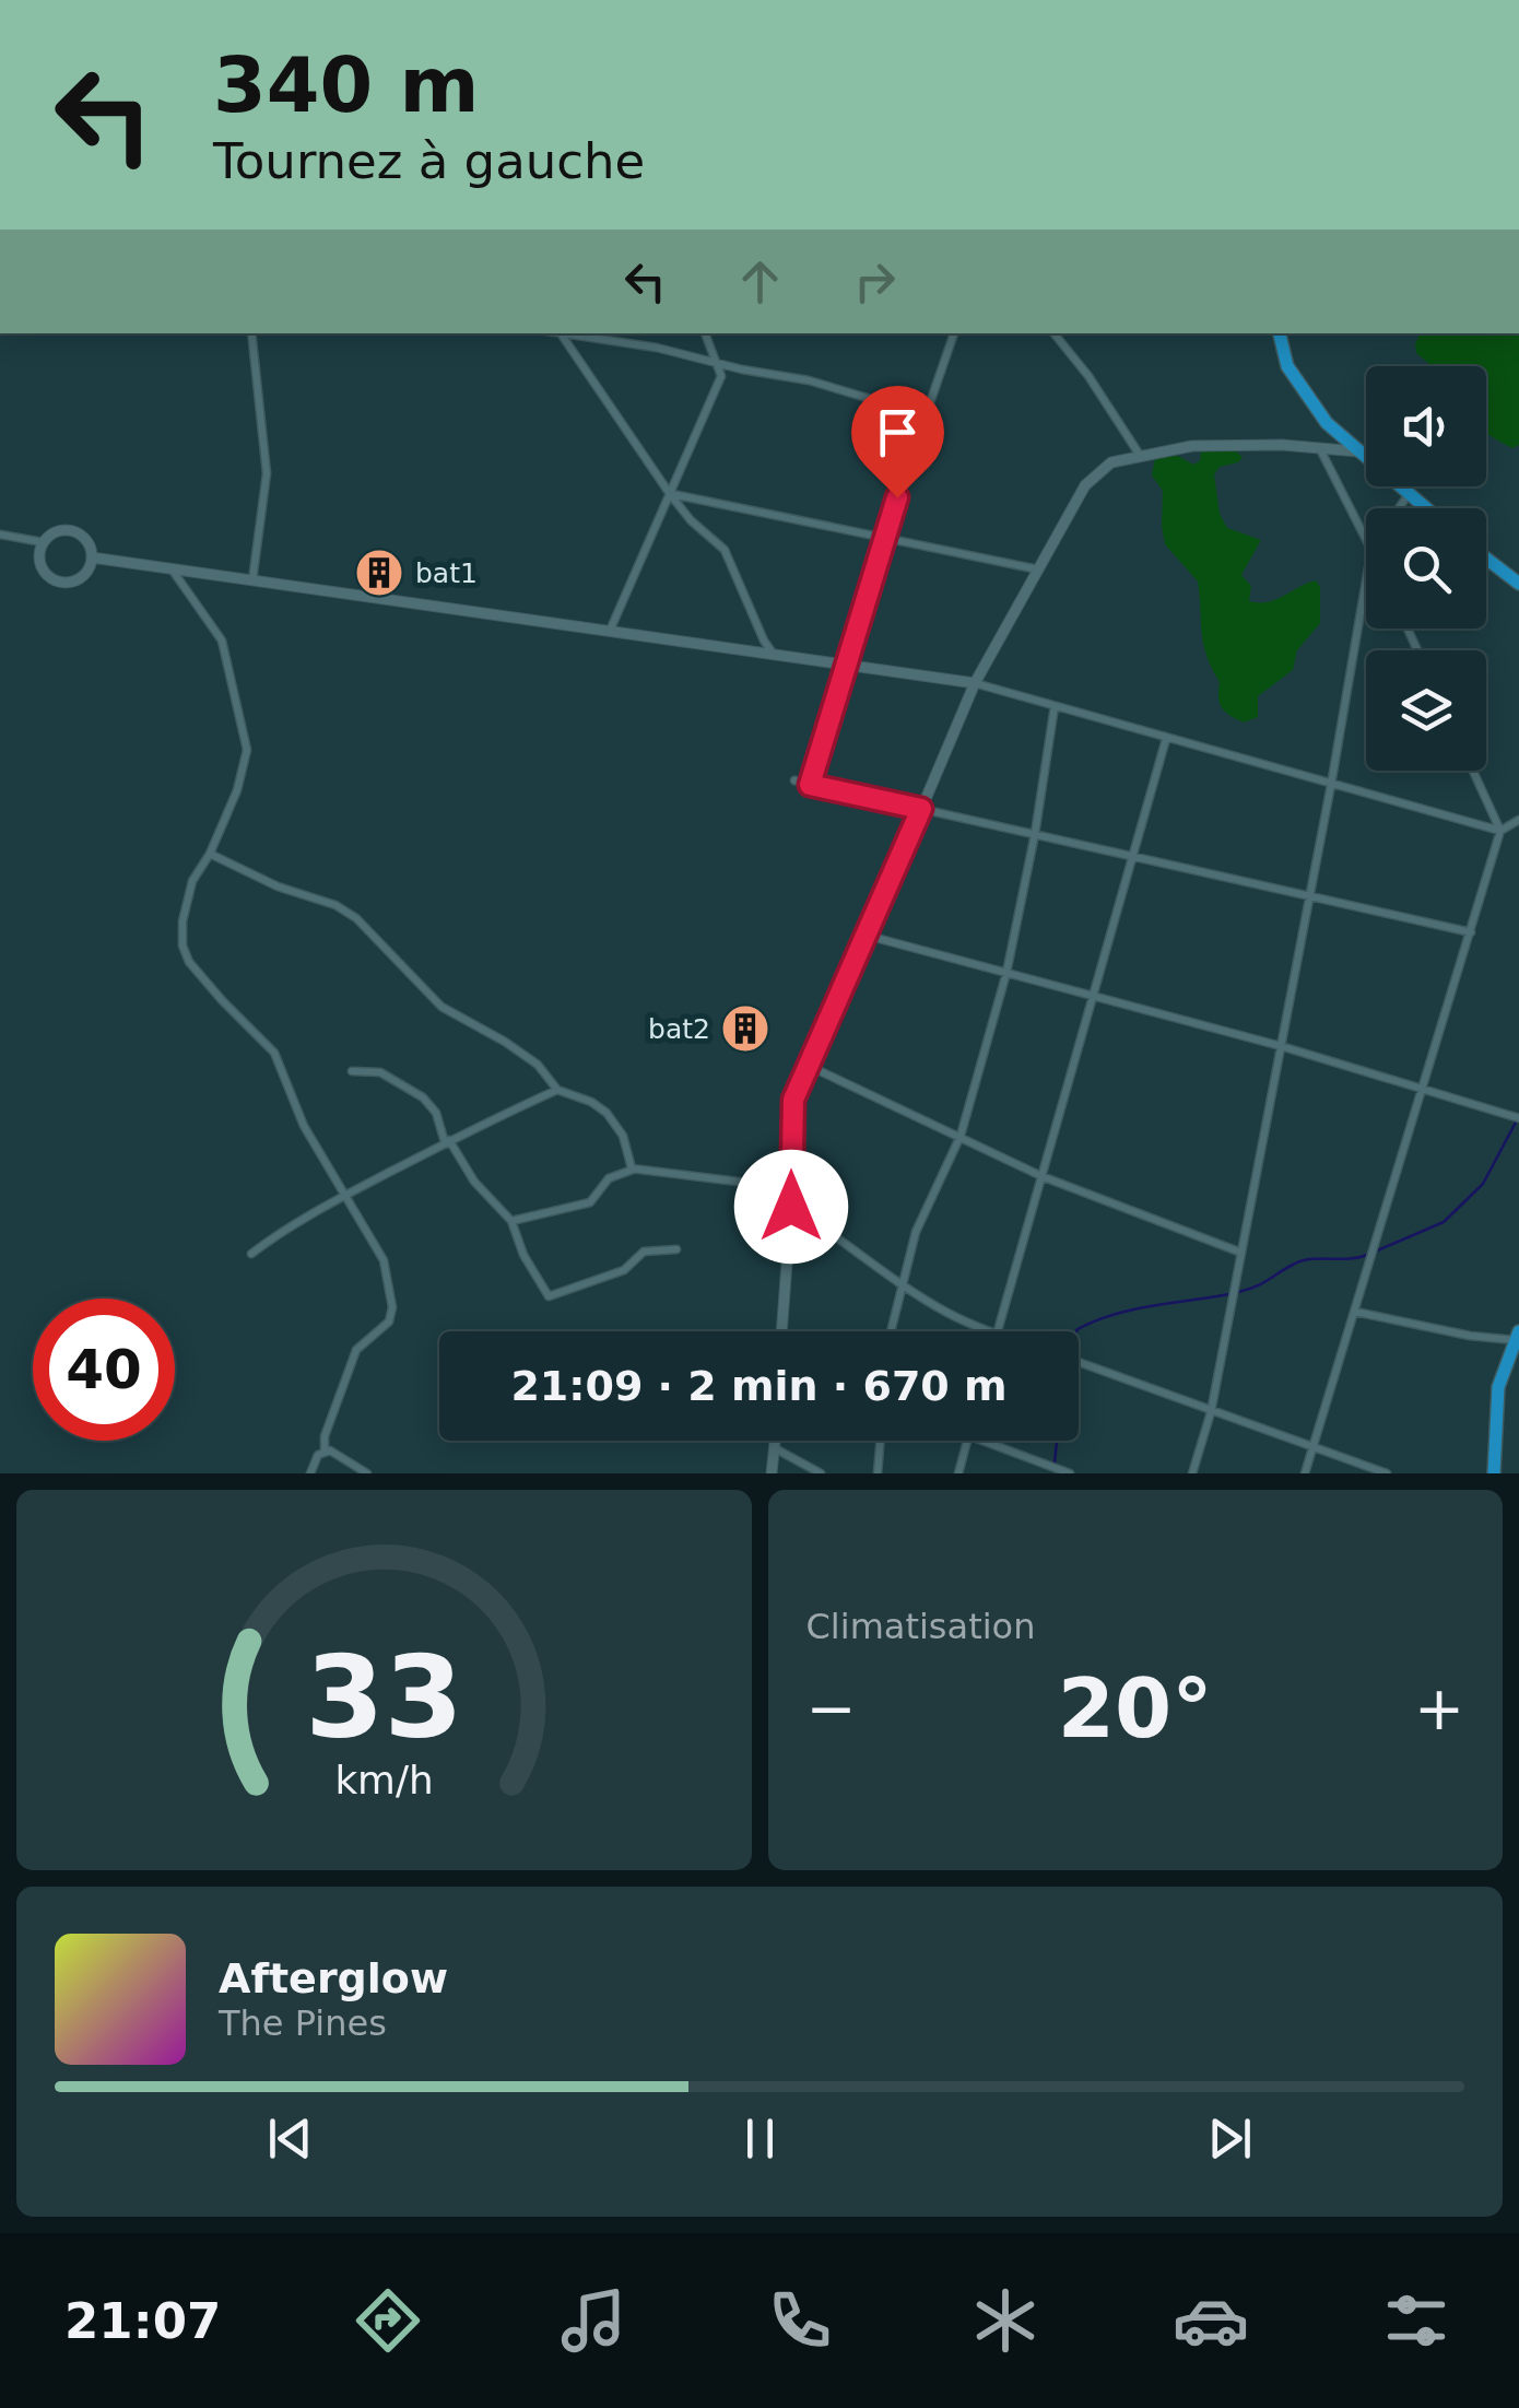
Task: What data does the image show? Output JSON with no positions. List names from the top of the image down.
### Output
{
  "places": {
    "building": ["bat1", "bat2"]
  },
  "page": {
    "turn": ["340 m", "Tournez à gauche"],
    "limit": "40",
    "trip": "21:09 · 2 min · 670 m",
    "tile": "Climatisation",
    "heat": ["−", "20°", "+"],
    "song": ["Afterglow", "The Pines"],
    "tabs": "21:07",
    "gauge": ["33", "km/h"]
  }
}
